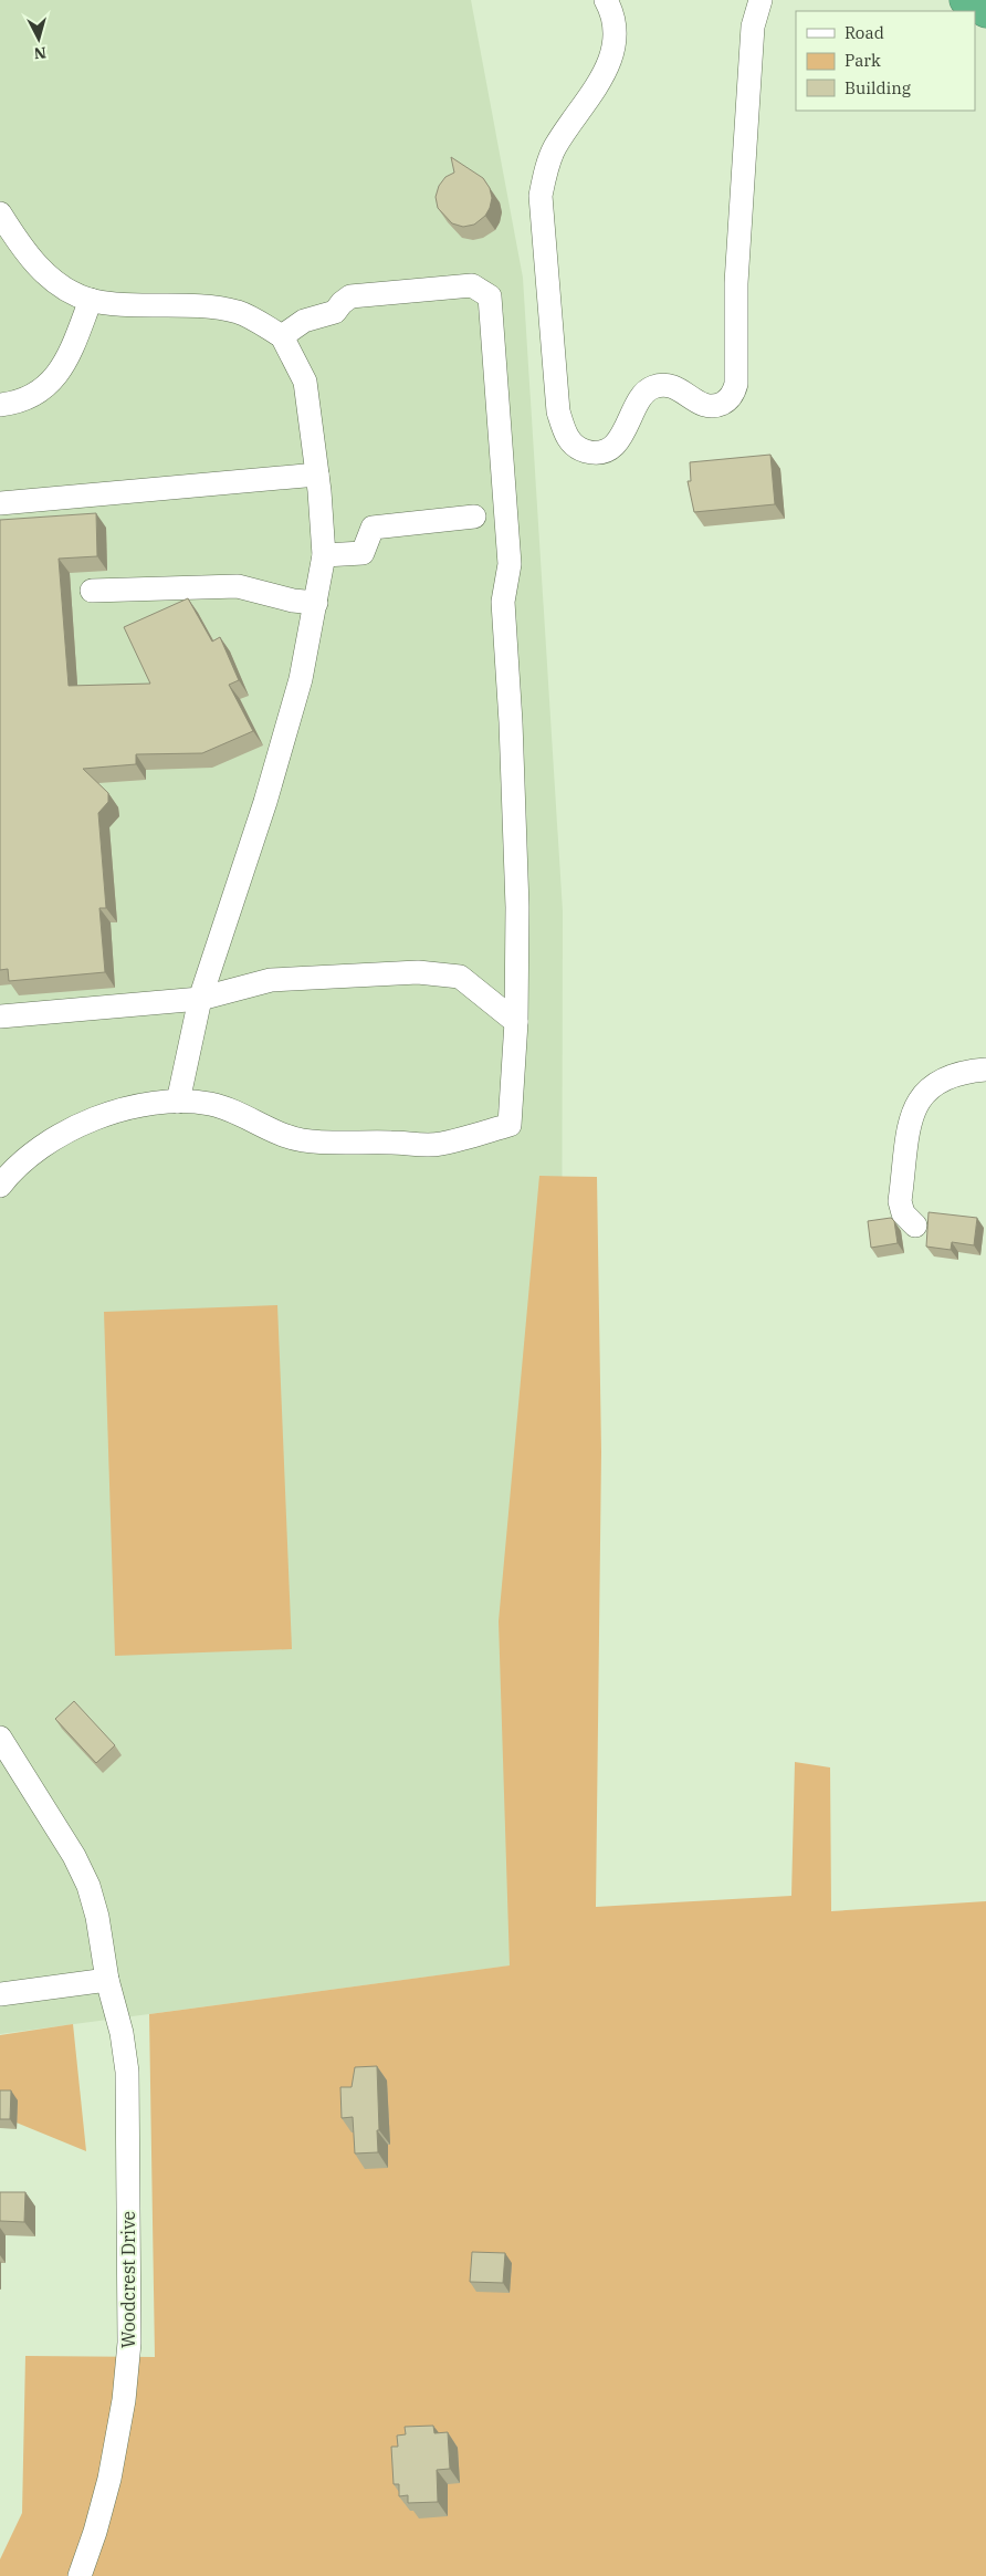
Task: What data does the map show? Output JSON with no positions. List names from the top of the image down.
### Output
{
  "streets": {
    "street": ["Woodcrest Drive"]
  },
  "legend": ["Road", "Park", "Building"],
  "north": "bottom"
}
